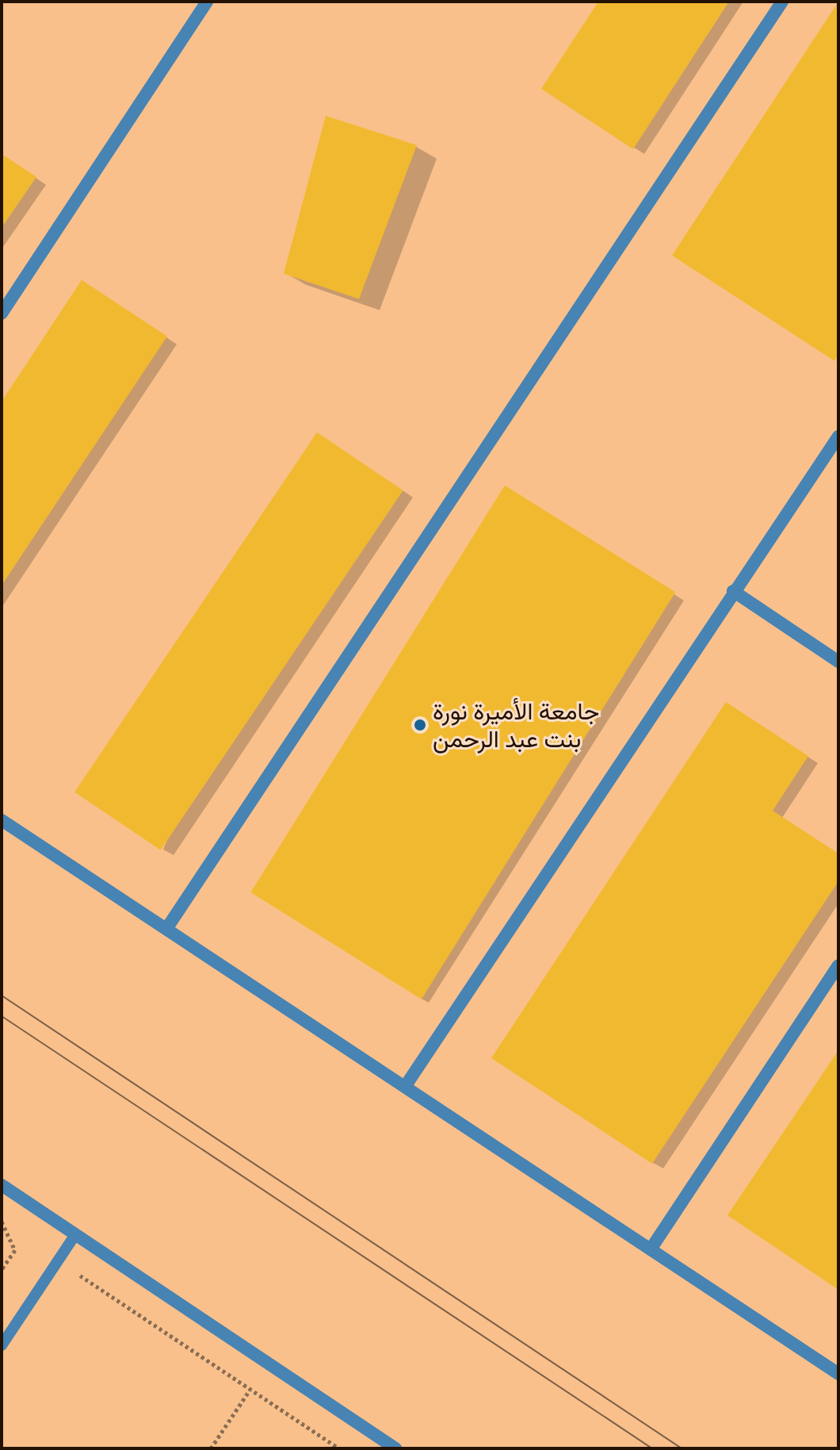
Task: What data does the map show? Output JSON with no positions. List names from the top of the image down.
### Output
{
  "places": ["جامعة الأميرة نورة بنت عبد الرحمن"]
}
